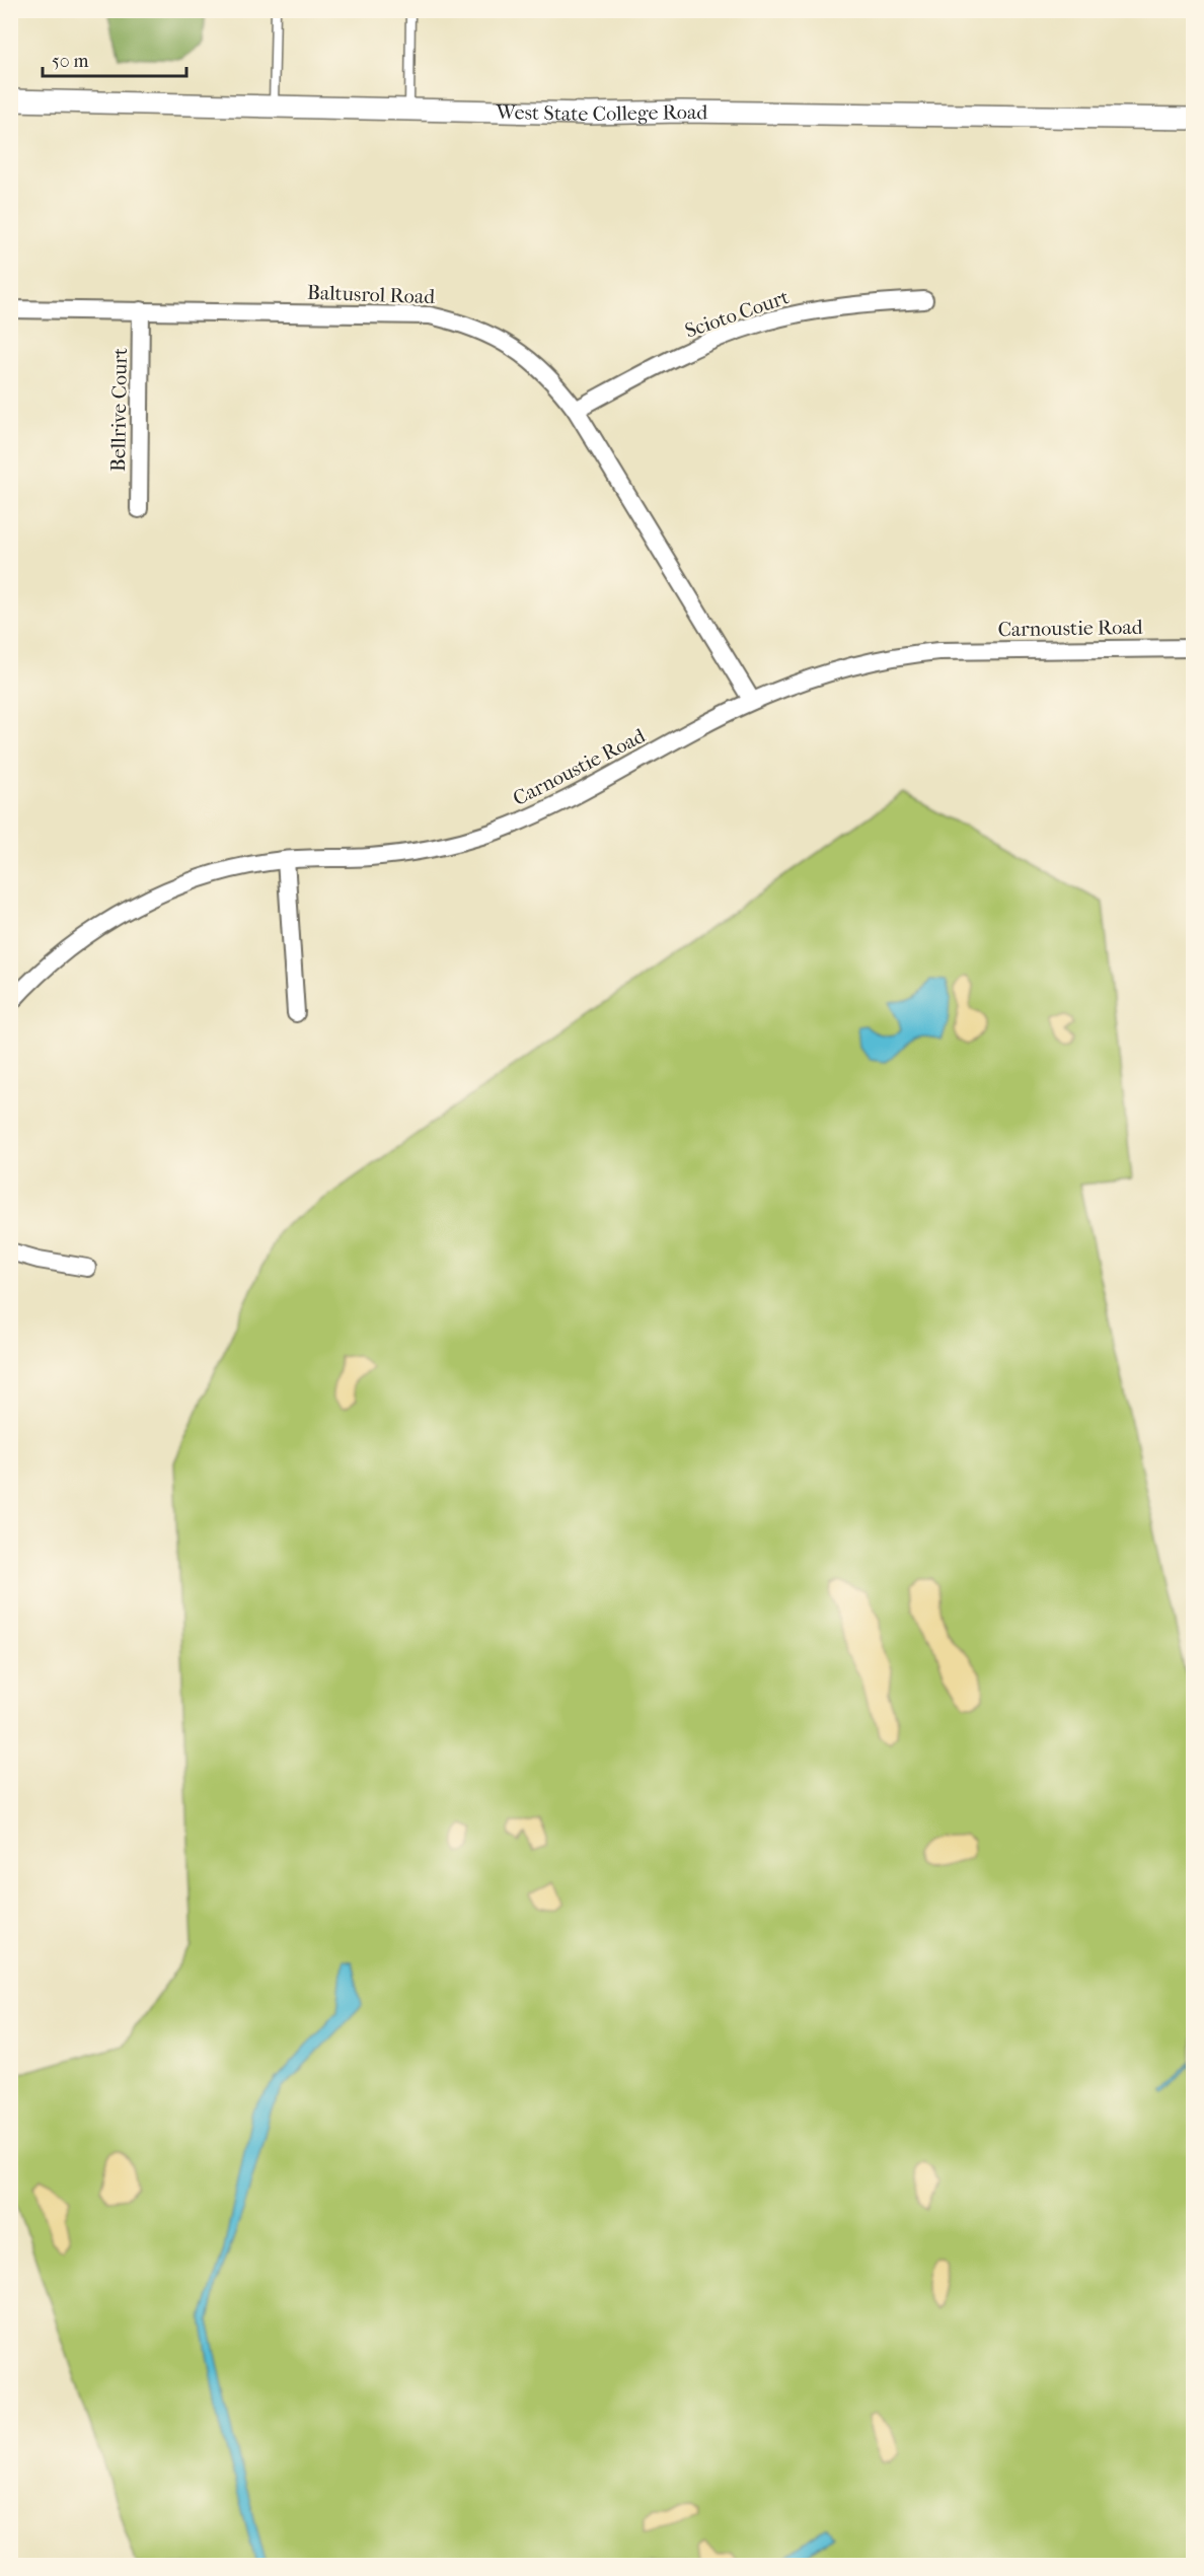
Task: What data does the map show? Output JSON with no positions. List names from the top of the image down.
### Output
{
  "streets": {
    "street": [
      "West State College Road",
      "Baltusrol Road",
      "Scioto Court",
      "Bellrive Court",
      "Carnoustie Road"
    ]
  },
  "crossings": [
    ["Baltusrol Road", "Scioto Court"],
    ["Baltusrol Road", "Bellrive Court"],
    ["Baltusrol Road", "Carnoustie Road"]
  ],
  "scale_bar": "50 m"
}
